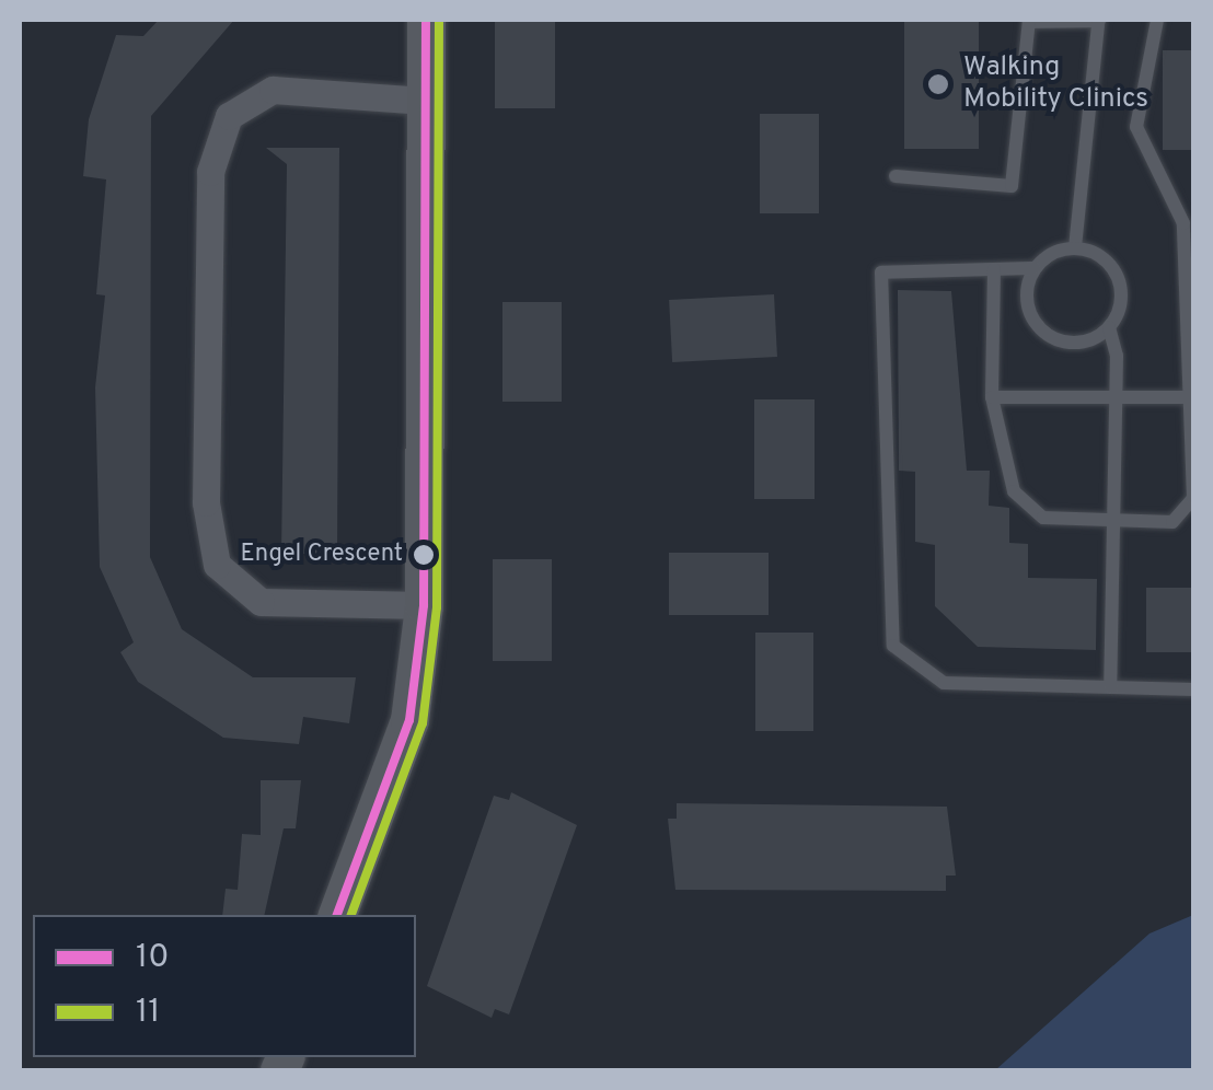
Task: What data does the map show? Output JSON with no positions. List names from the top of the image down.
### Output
{
  "places": ["Walking Mobility Clinics", "Engel Crescent"],
  "lines": ["transit line 10", "transit line 11"],
  "legend": ["10", "11"]
}
